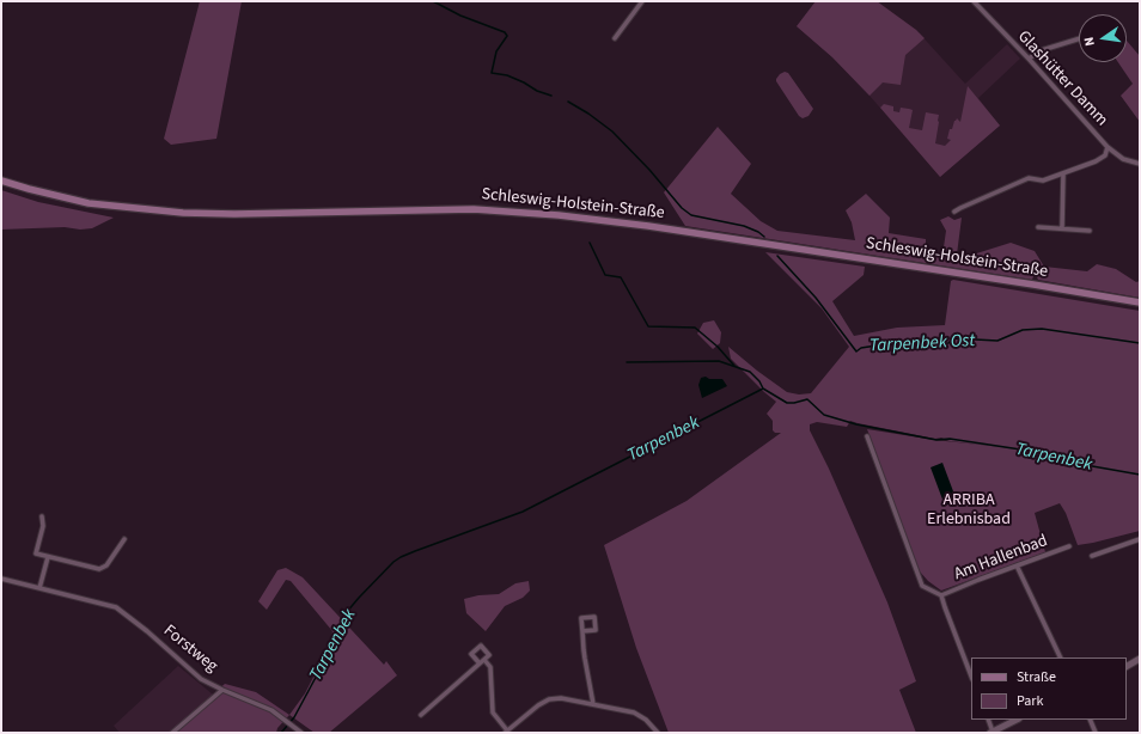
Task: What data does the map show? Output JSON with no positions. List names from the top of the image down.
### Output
{
  "streets": {
    "main road": ["Schleswig-Holstein-Straße"],
    "street": ["Glashütter Damm", "Am Hallenbad", "Forstweg"]
  },
  "water": ["Tarpenbek Ost", "Tarpenbek"],
  "parks": ["ARRIBA Erlebnisbad"],
  "legend": ["Straße", "Park"],
  "north": "left"
}
